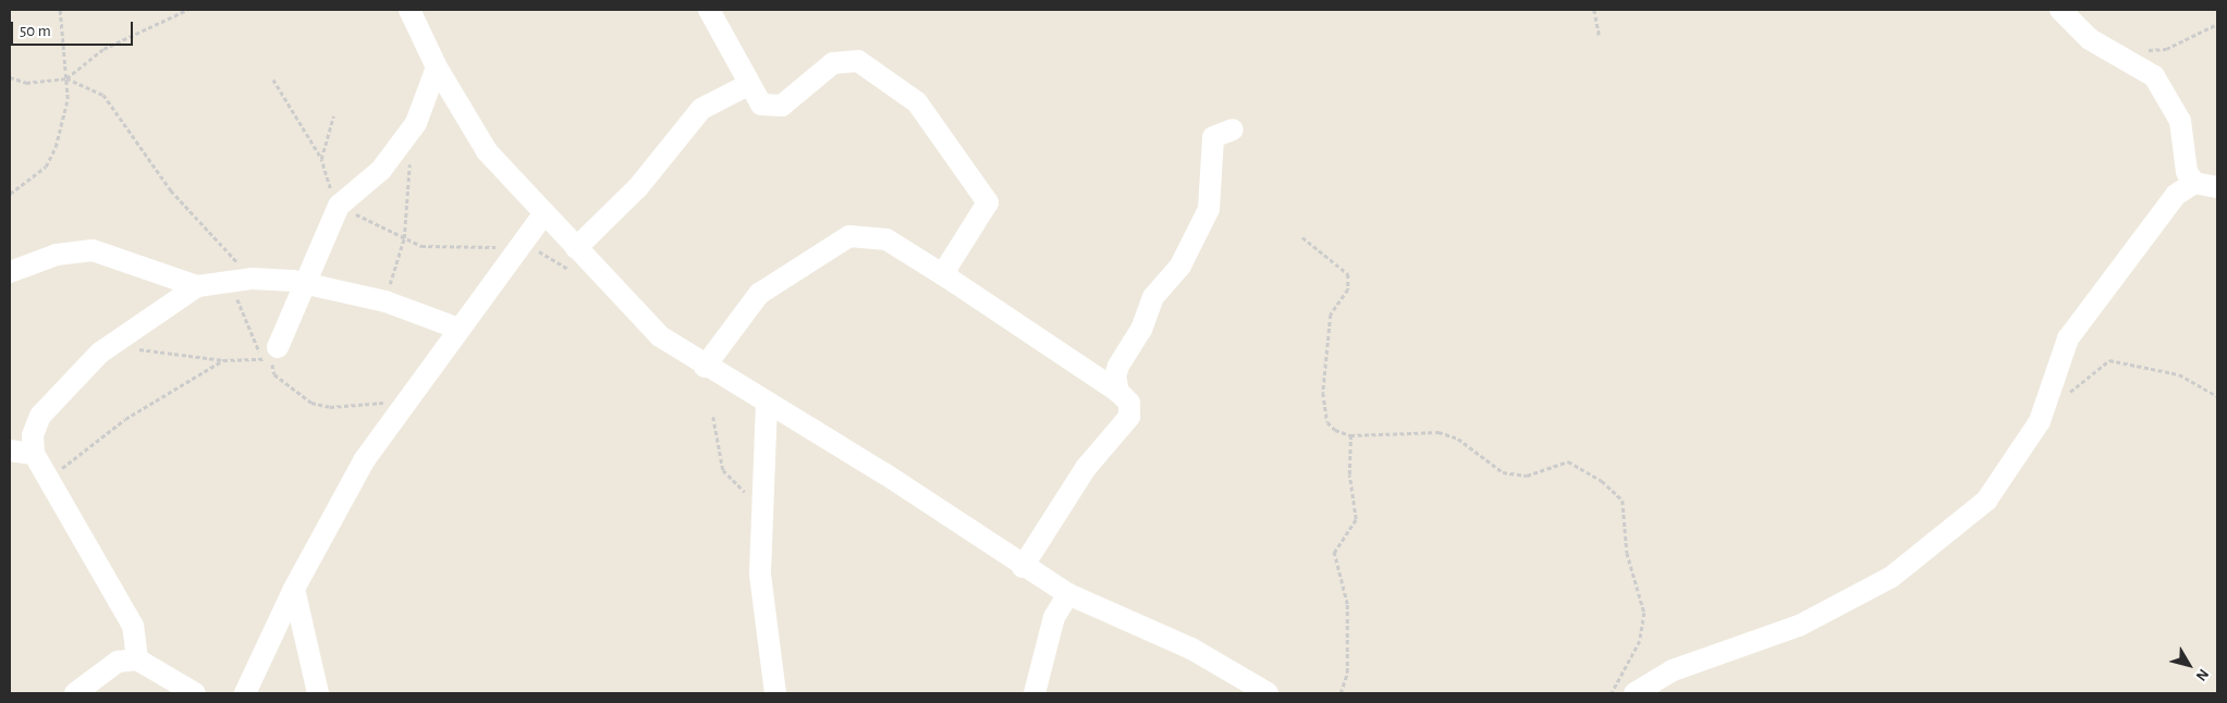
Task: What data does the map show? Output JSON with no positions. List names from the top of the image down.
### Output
{
  "scale_bar": "50 m",
  "north": "bottom right"
}
